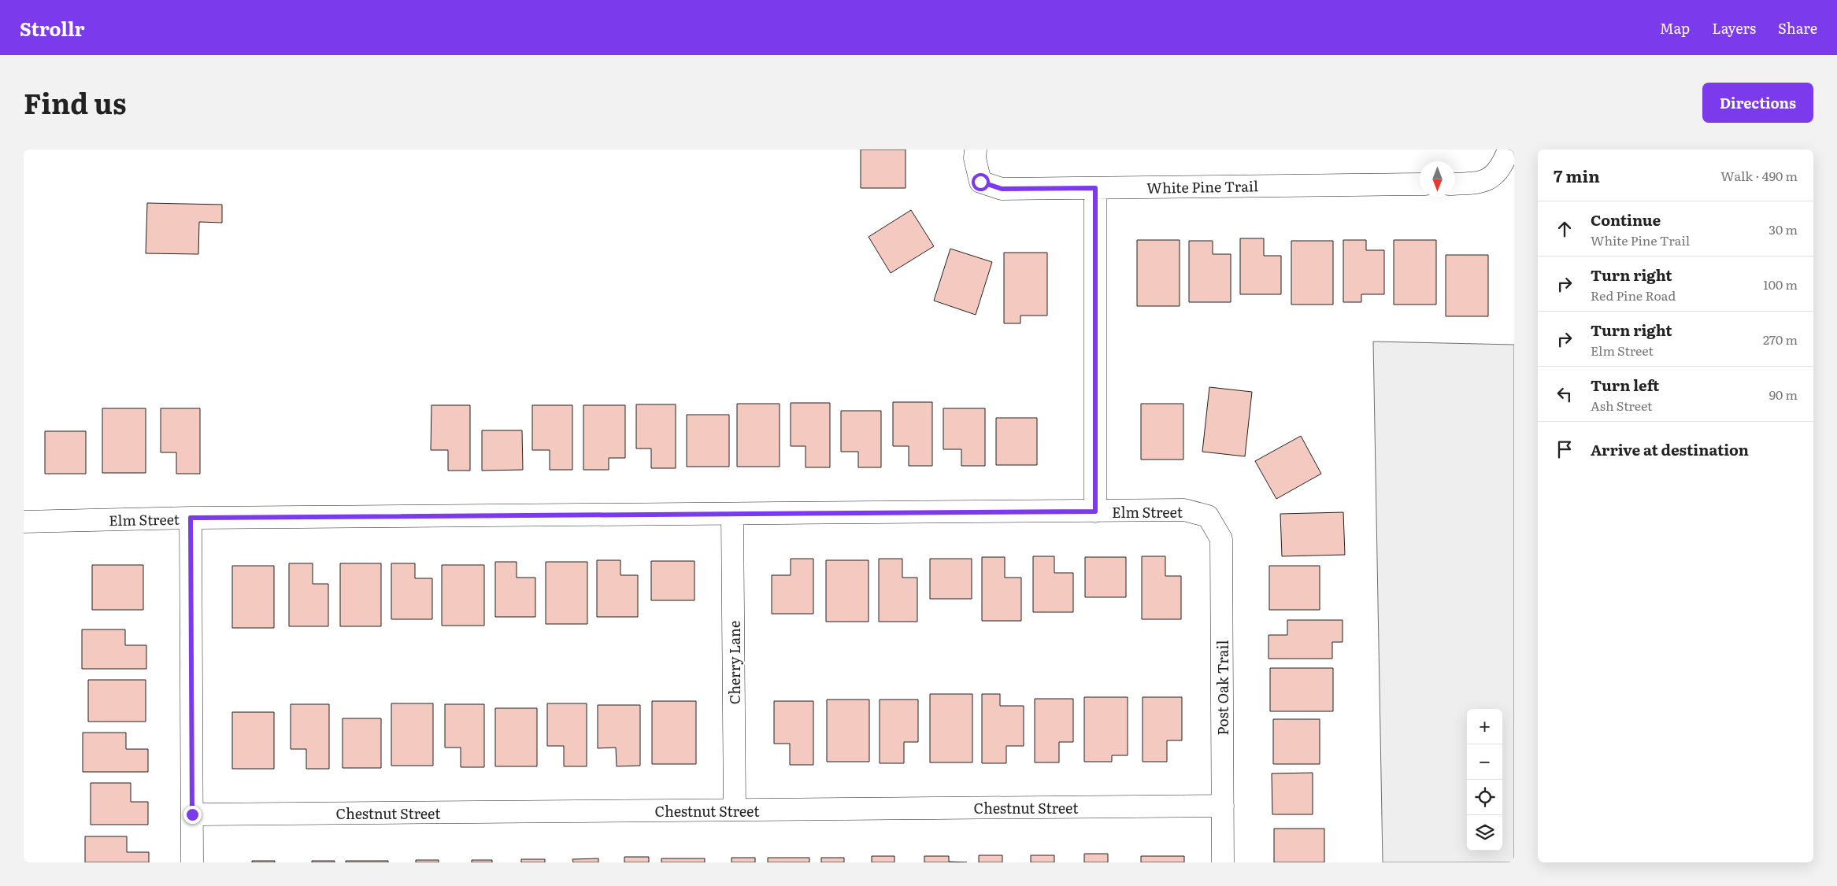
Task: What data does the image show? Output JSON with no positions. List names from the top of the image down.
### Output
{
  "streets": {
    "street": [
      "White Pine Trail",
      "Elm Street",
      "Cherry Lane",
      "Post Oak Trail",
      "Chestnut Street"
    ]
  },
  "crossings": [
    ["Elm Street", "Cherry Lane"],
    ["Elm Street", "Post Oak Trail"],
    ["Cherry Lane", "Chestnut Street"],
    ["Post Oak Trail", "Chestnut Street"]
  ],
  "north": "bottom",
  "page": {
    "header": "Strollr",
    "nav": ["Map", "Layers", "Share"],
    "title": "Find us",
    "buttons": "Directions",
    "heading": ["7 min", "Walk · 490 m"],
    "list": [
      ["Continue", "White Pine Trail", "30 m"],
      ["Turn right", "Red Pine Road", "100 m"],
      ["Turn right", "Elm Street", "270 m"],
      ["Turn left", "Ash Street", "90 m"],
      "Arrive at destination"
    ],
    "map_buttons": ["+", "−"]
  }
}
